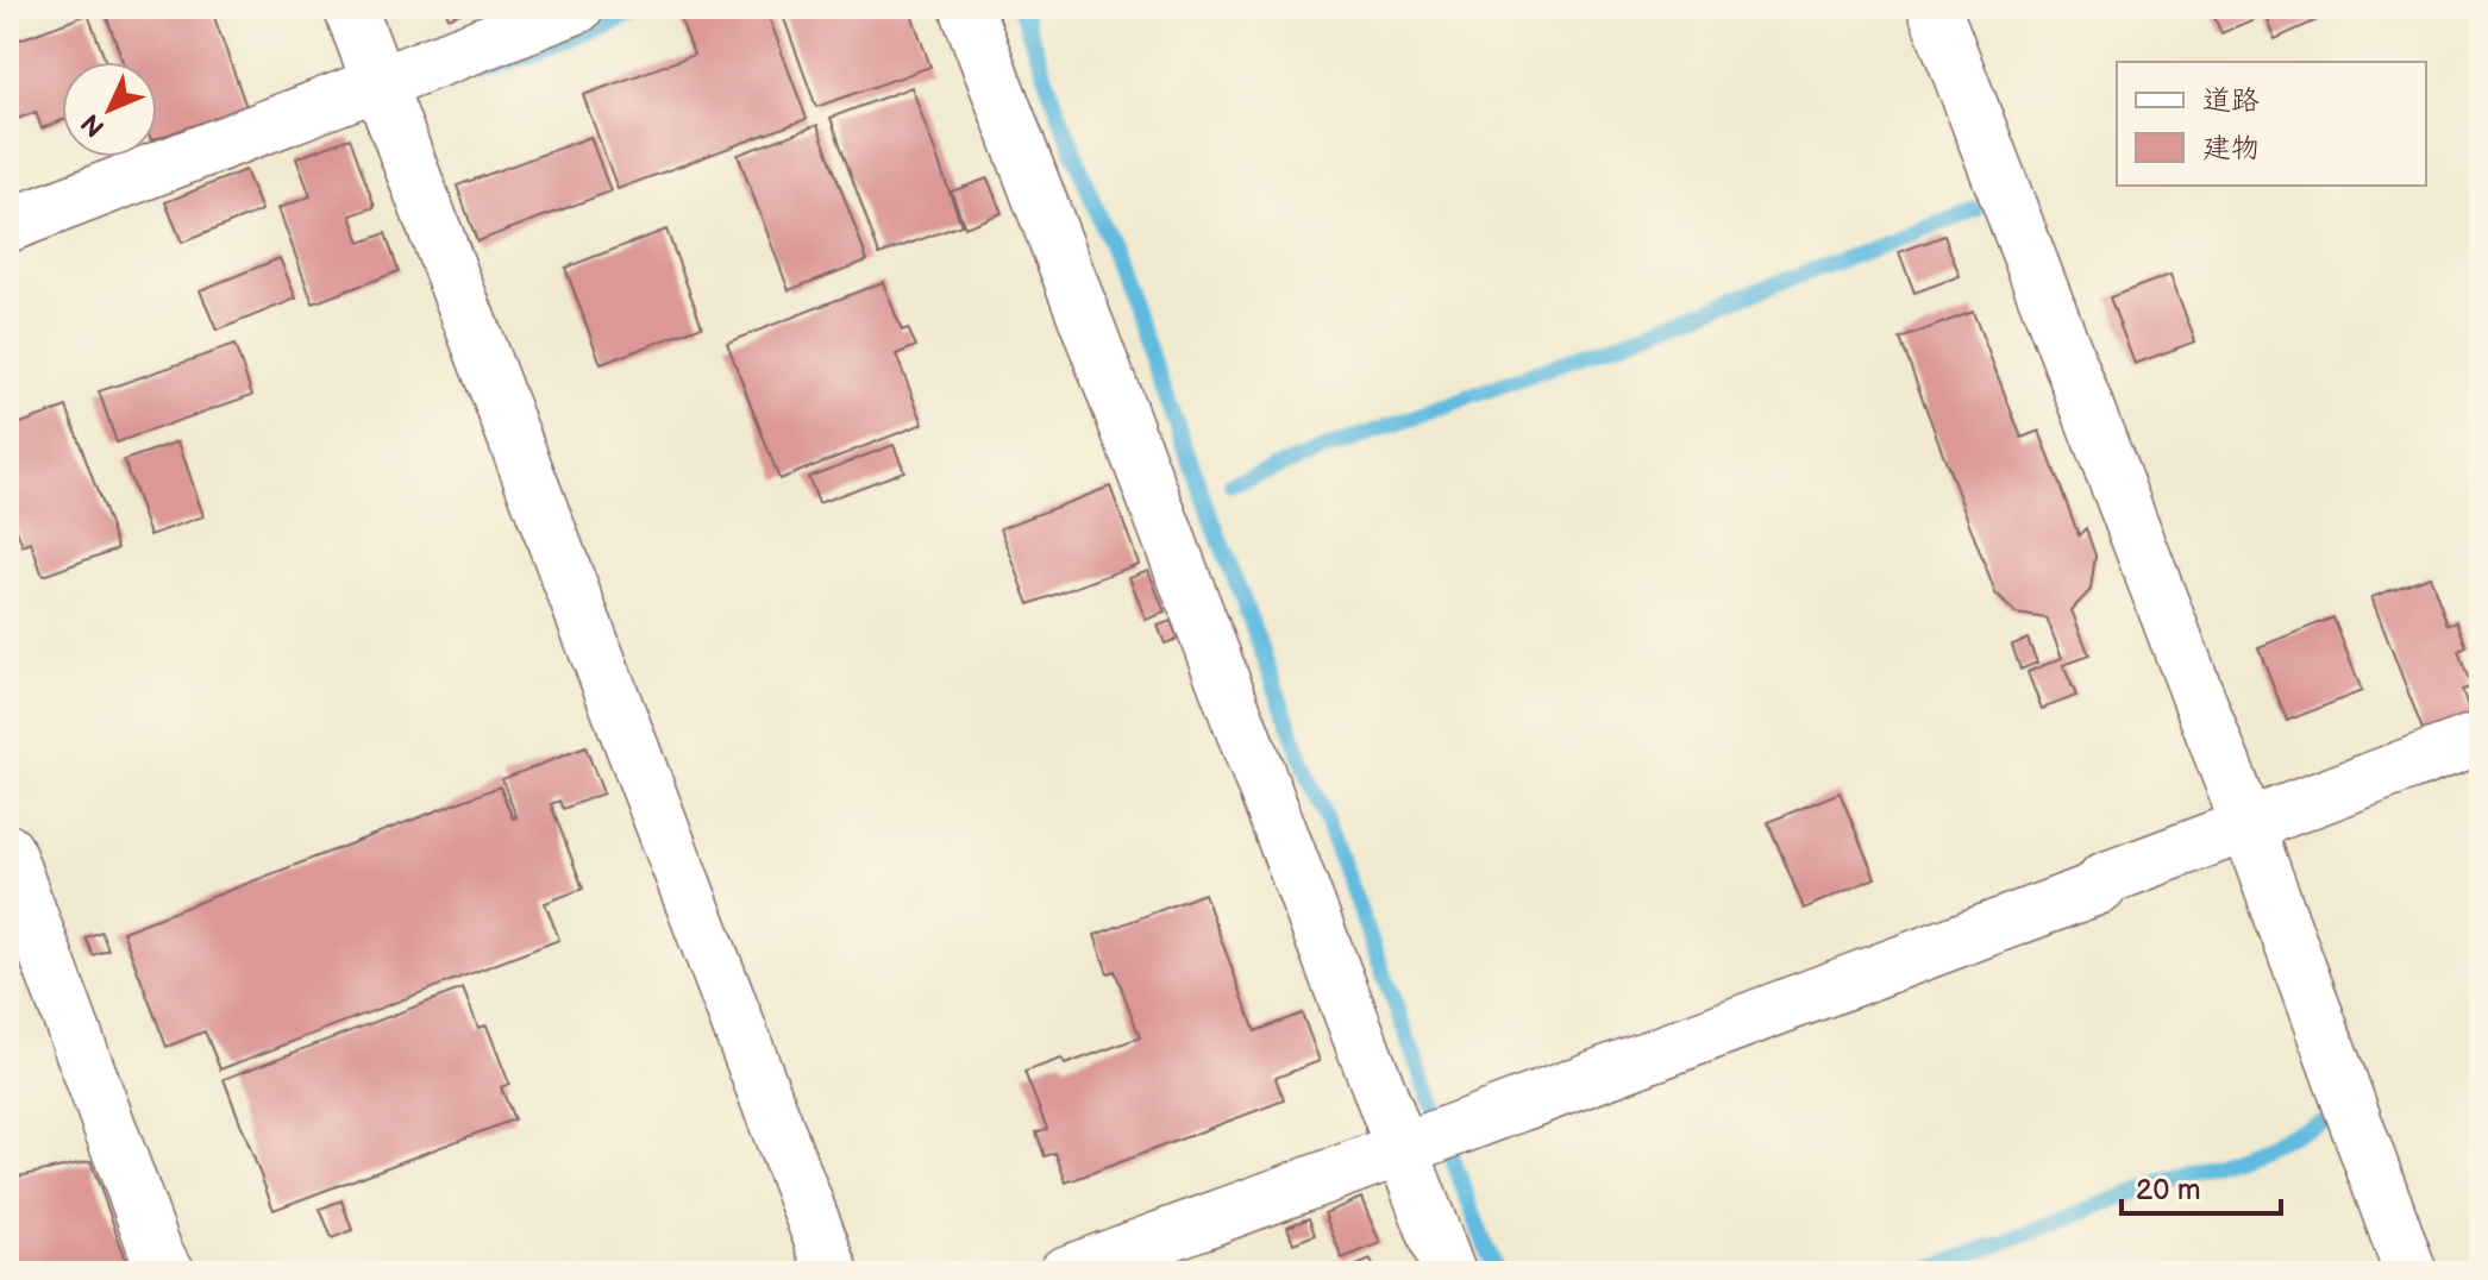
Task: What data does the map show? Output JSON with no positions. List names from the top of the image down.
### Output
{
  "legend": ["道路", "建物"],
  "scale_bar": "20 m",
  "north": "bottom left"
}
